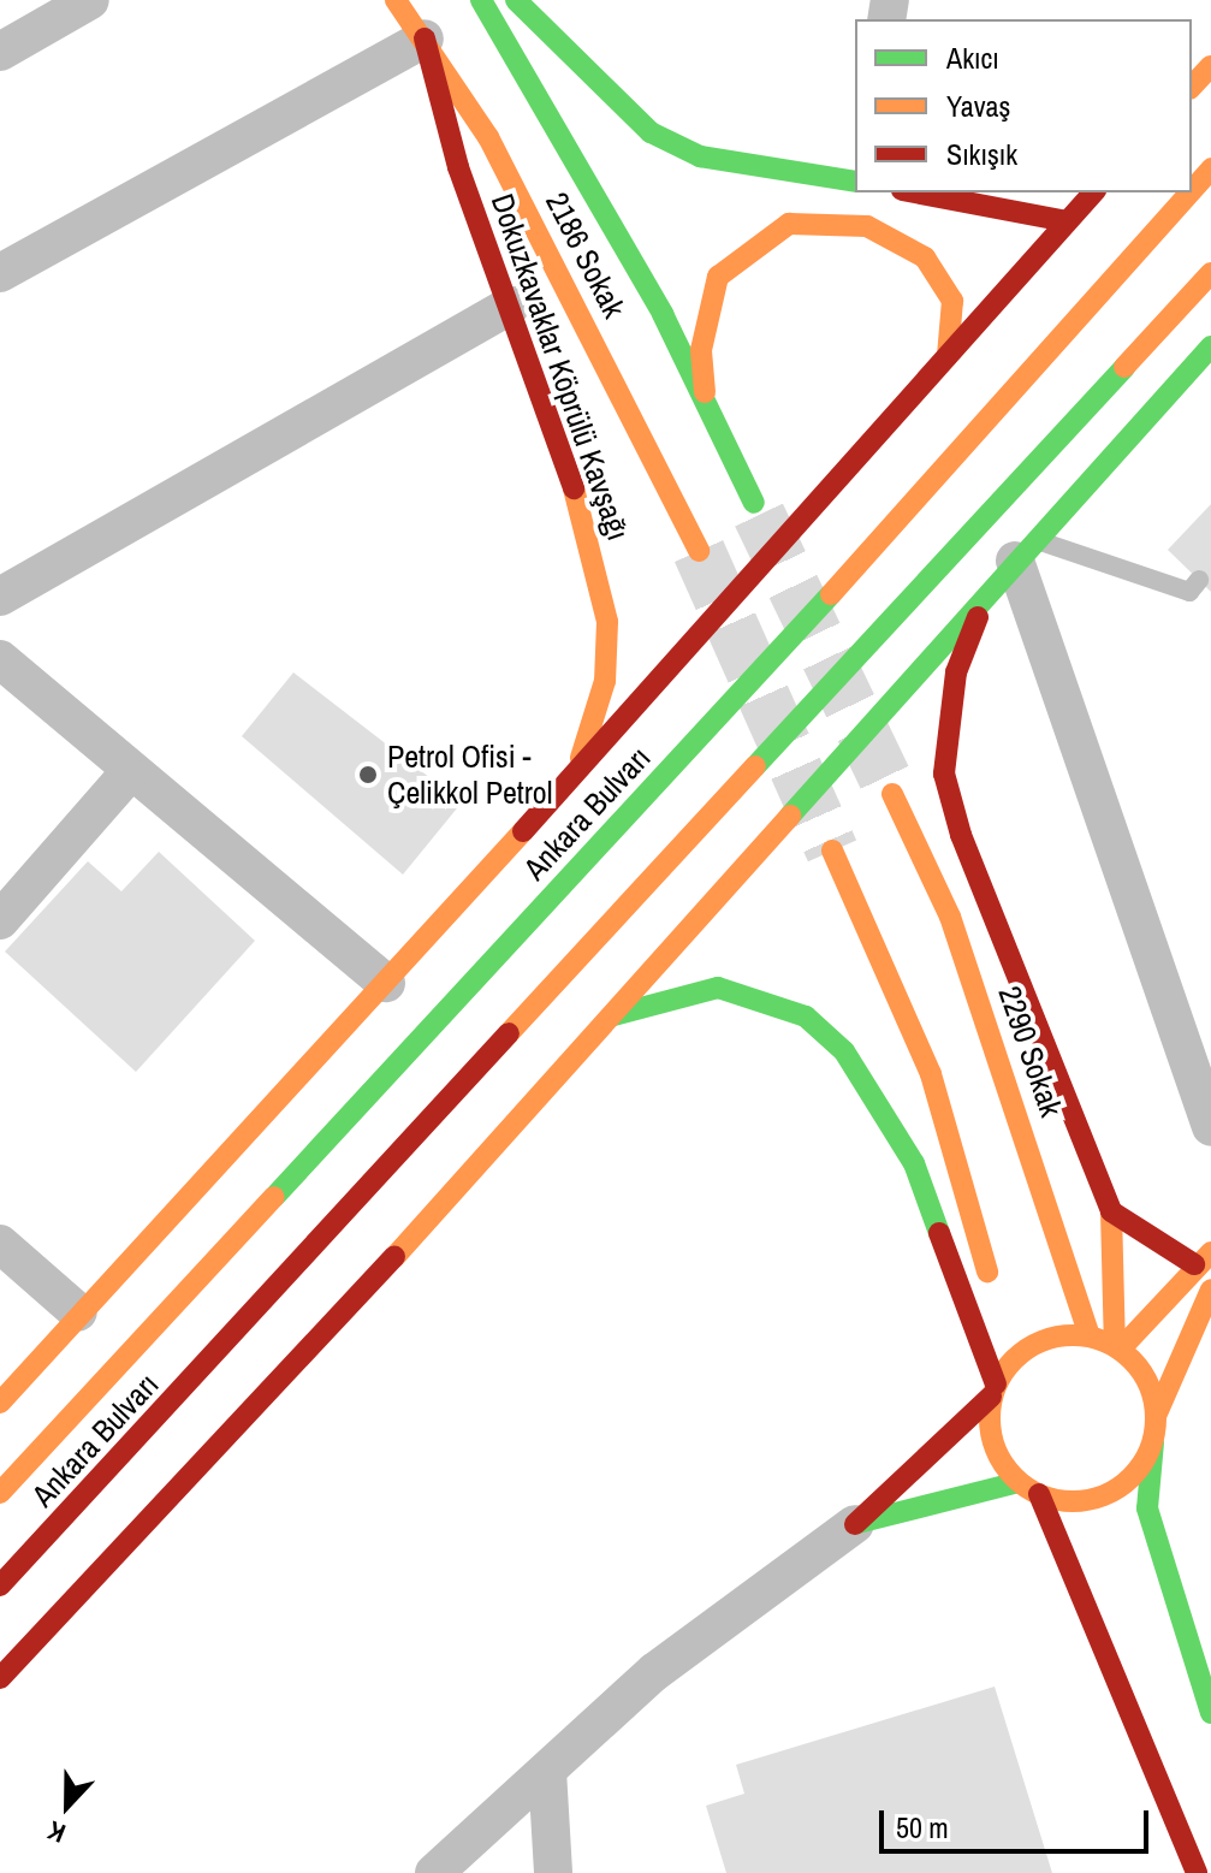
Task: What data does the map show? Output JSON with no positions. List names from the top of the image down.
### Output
{
  "streets": {
    "main road": [
      "2186 Sokak",
      "Dokuzkavaklar Köprülü Kavşağı",
      "Ankara Bulvarı",
      "2290 Sokak"
    ]
  },
  "crossings": [
    ["2186 Sokak", "Dokuzkavaklar Köprülü Kavşağı"],
    ["Dokuzkavaklar Köprülü Kavşağı", "Ankara Bulvarı"]
  ],
  "places": ["Petrol Ofisi - Çelikkol Petrol"],
  "legend": ["Akıcı", "Yavaş", "Sıkışık"],
  "scale_bar": "50 m",
  "north": "bottom"
}
